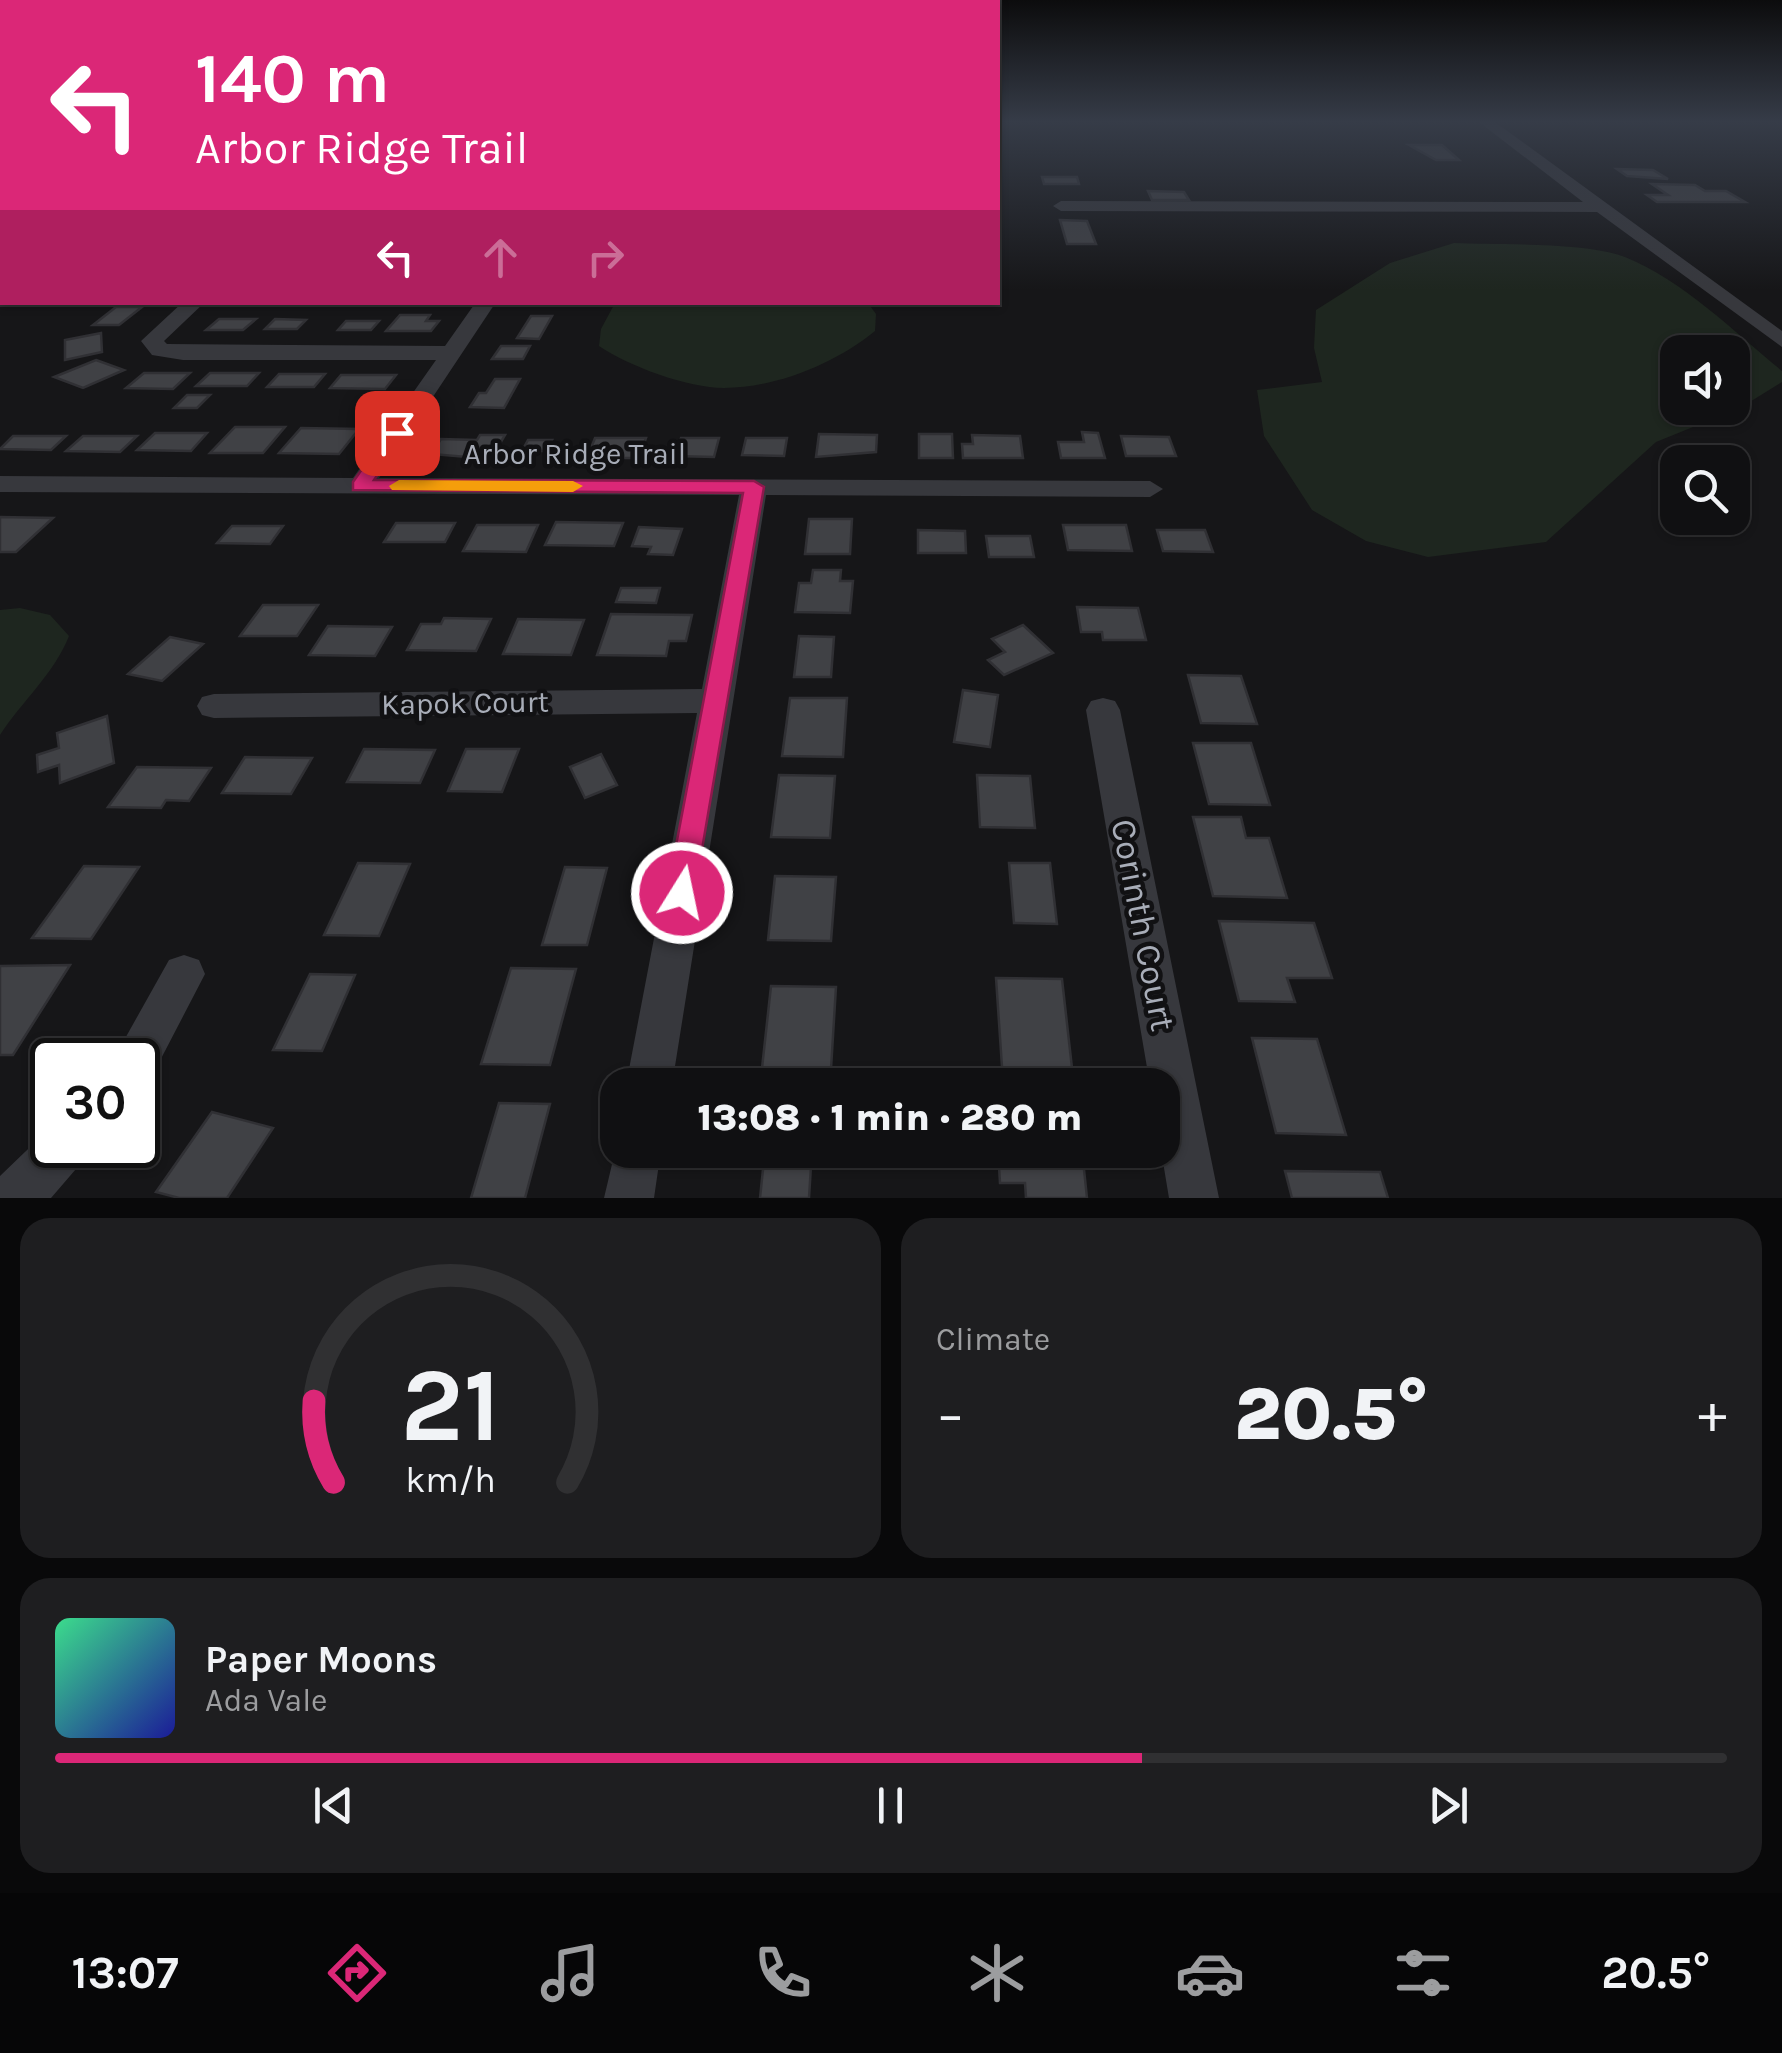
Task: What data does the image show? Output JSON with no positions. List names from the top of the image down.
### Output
{
  "streets": {
    "street": ["Arbor Ridge Trail", "Kapok Court", "Corinth Court"]
  },
  "page": {
    "turn": ["140 m", "Arbor Ridge Trail"],
    "limit": "30",
    "trip": "13:08 · 1 min · 280 m",
    "tile": "Climate",
    "heat": ["−", "20.5°", "+"],
    "song": ["Paper Moons", "Ada Vale"],
    "tabs": ["13:07", "20.5°"],
    "gauge": ["21", "km/h"]
  }
}
